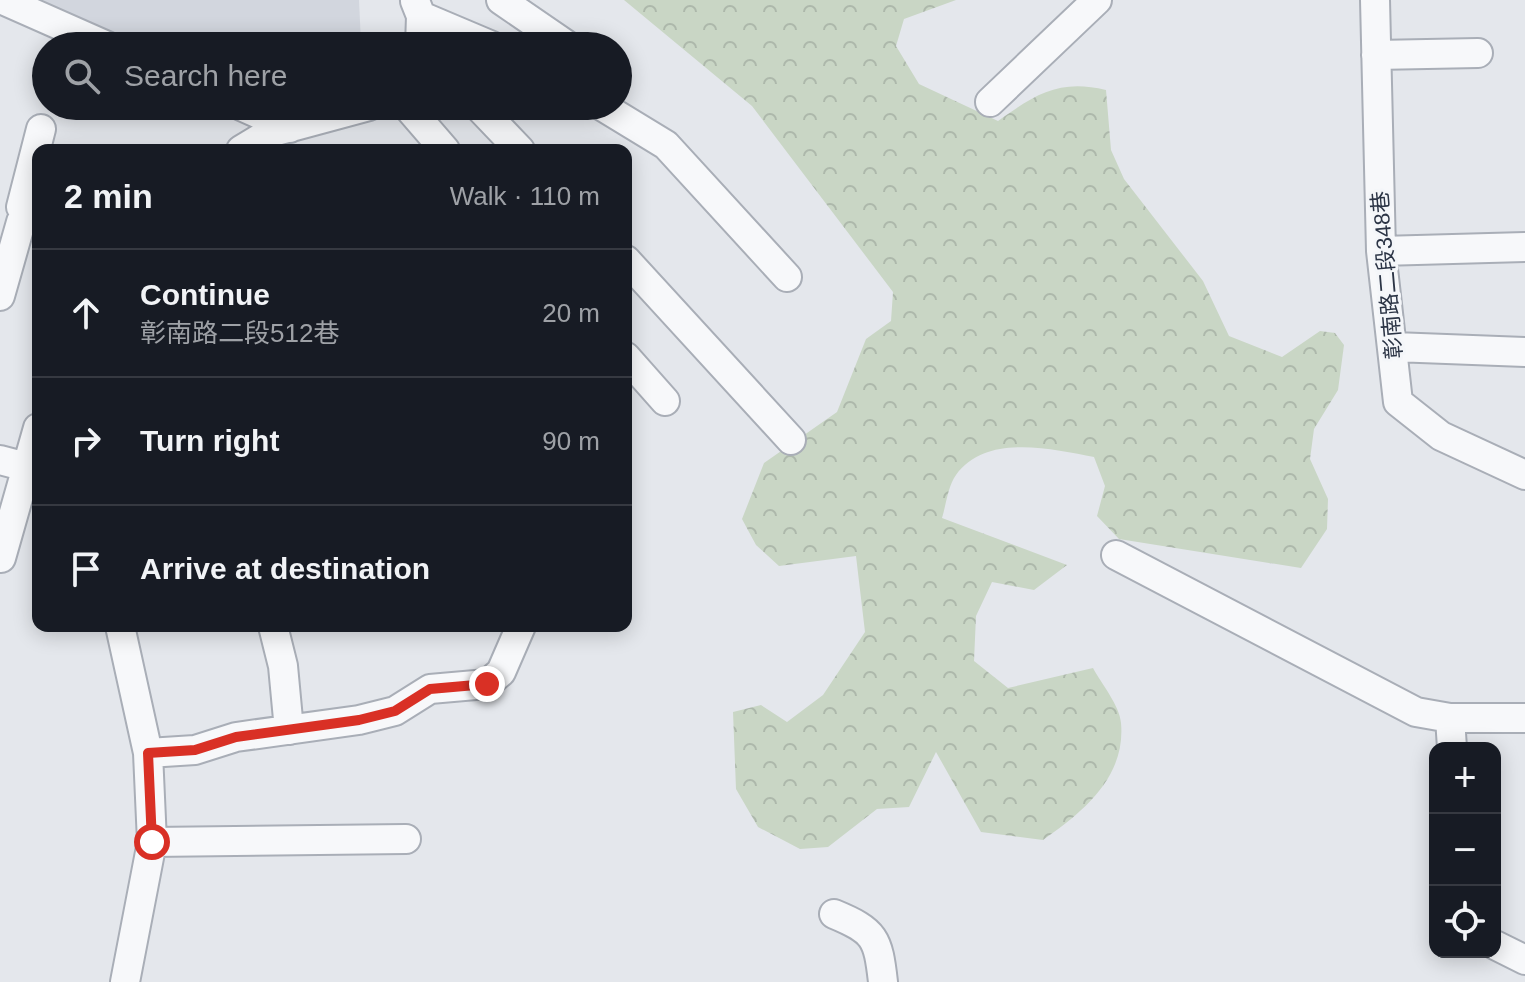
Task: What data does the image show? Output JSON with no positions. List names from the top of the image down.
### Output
{
  "streets": {
    "street": ["彰南路二段348巷"]
  },
  "page": {
    "search": "Search here",
    "heading": ["2 min", "Walk · 110 m"],
    "list": [
      ["Continue", "彰南路二段512巷", "20 m"],
      ["Turn right", "90 m"],
      "Arrive at destination"
    ],
    "map_buttons": ["+", "−"]
  }
}
